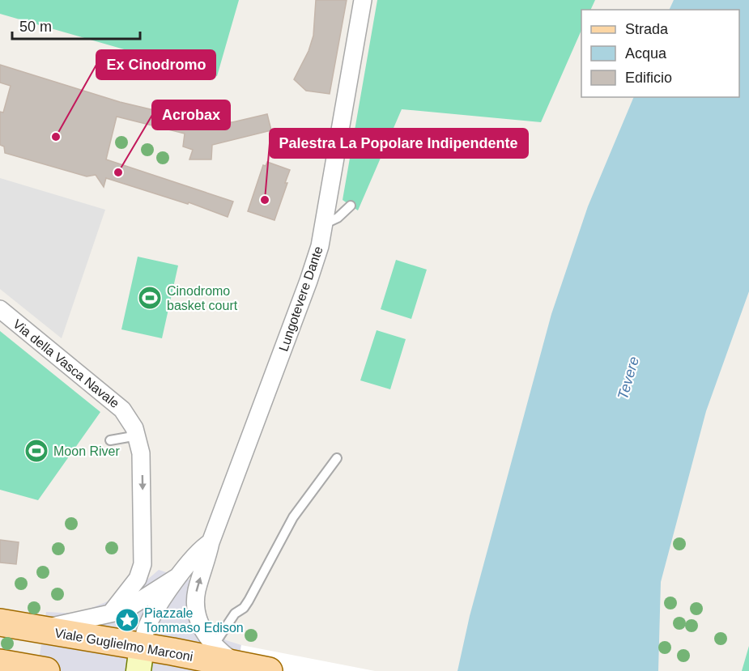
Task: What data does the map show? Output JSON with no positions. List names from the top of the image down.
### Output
{
  "streets": {
    "main road": ["Viale Guglielmo Marconi"],
    "street": ["Lungotevere Dante", "Via della Vasca Navale"]
  },
  "water": ["Tevere"],
  "places": {
    "other": ["Ex Cinodromo", "Acrobax", "Palestra La Popolare Indipendente"],
    "sports": ["Cinodromo basket court", "Moon River"],
    "place": ["Piazzale Tommaso Edison"]
  },
  "legend": ["Strada", "Acqua", "Edificio"],
  "scale_bar": "50 m"
}
